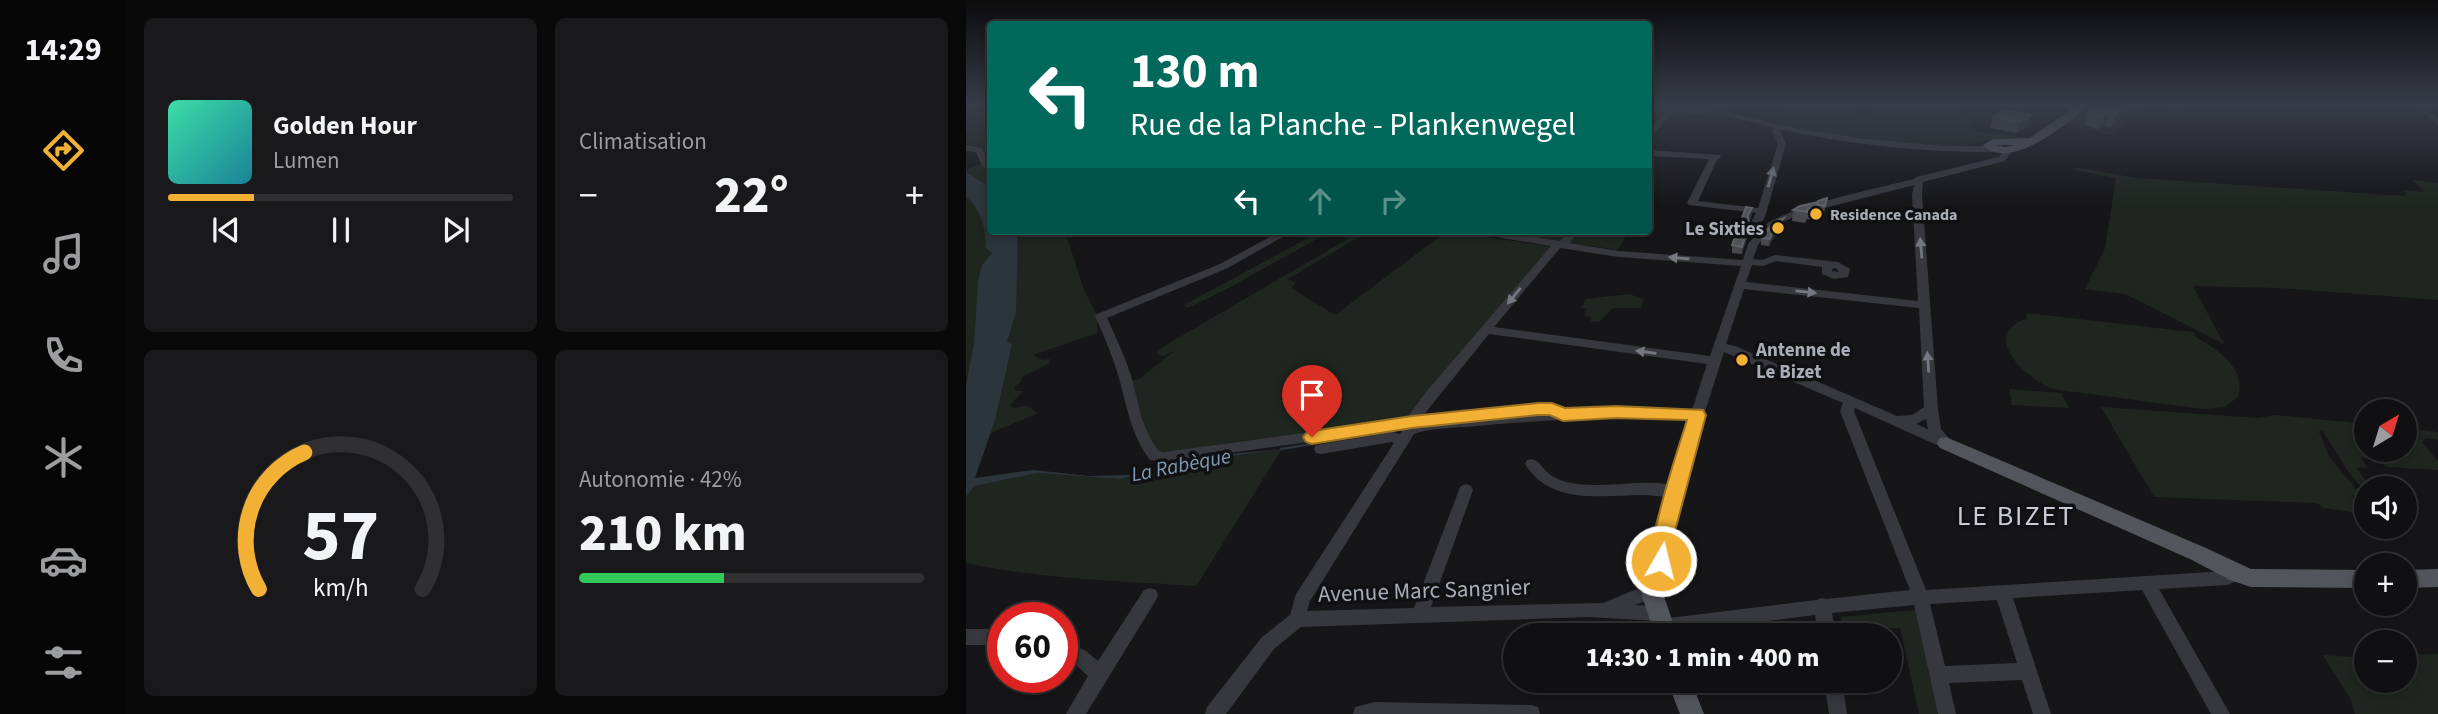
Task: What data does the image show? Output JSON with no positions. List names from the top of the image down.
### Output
{
  "streets": {
    "street": ["Avenue Marc Sangnier"]
  },
  "districts": ["LE BIZET"],
  "water": ["La Rabèque"],
  "places": ["Residence Canada", "Le Sixties", "Antenne de Le Bizet"],
  "north": "top right",
  "page": {
    "tabs": "14:29",
    "tile": [
      "Climatisation",
      ["Autonomie · 42%", "210 km"]
    ],
    "turn": ["130 m", "Rue de la Planche - Plankenwegel"],
    "song": ["Golden Hour", "Lumen"],
    "heat": ["−", "22°", "+"],
    "map_buttons": ["+", "−"],
    "limit": "60",
    "trip": "14:30 · 1 min · 400 m",
    "gauge": ["57", "km/h"]
  }
}
